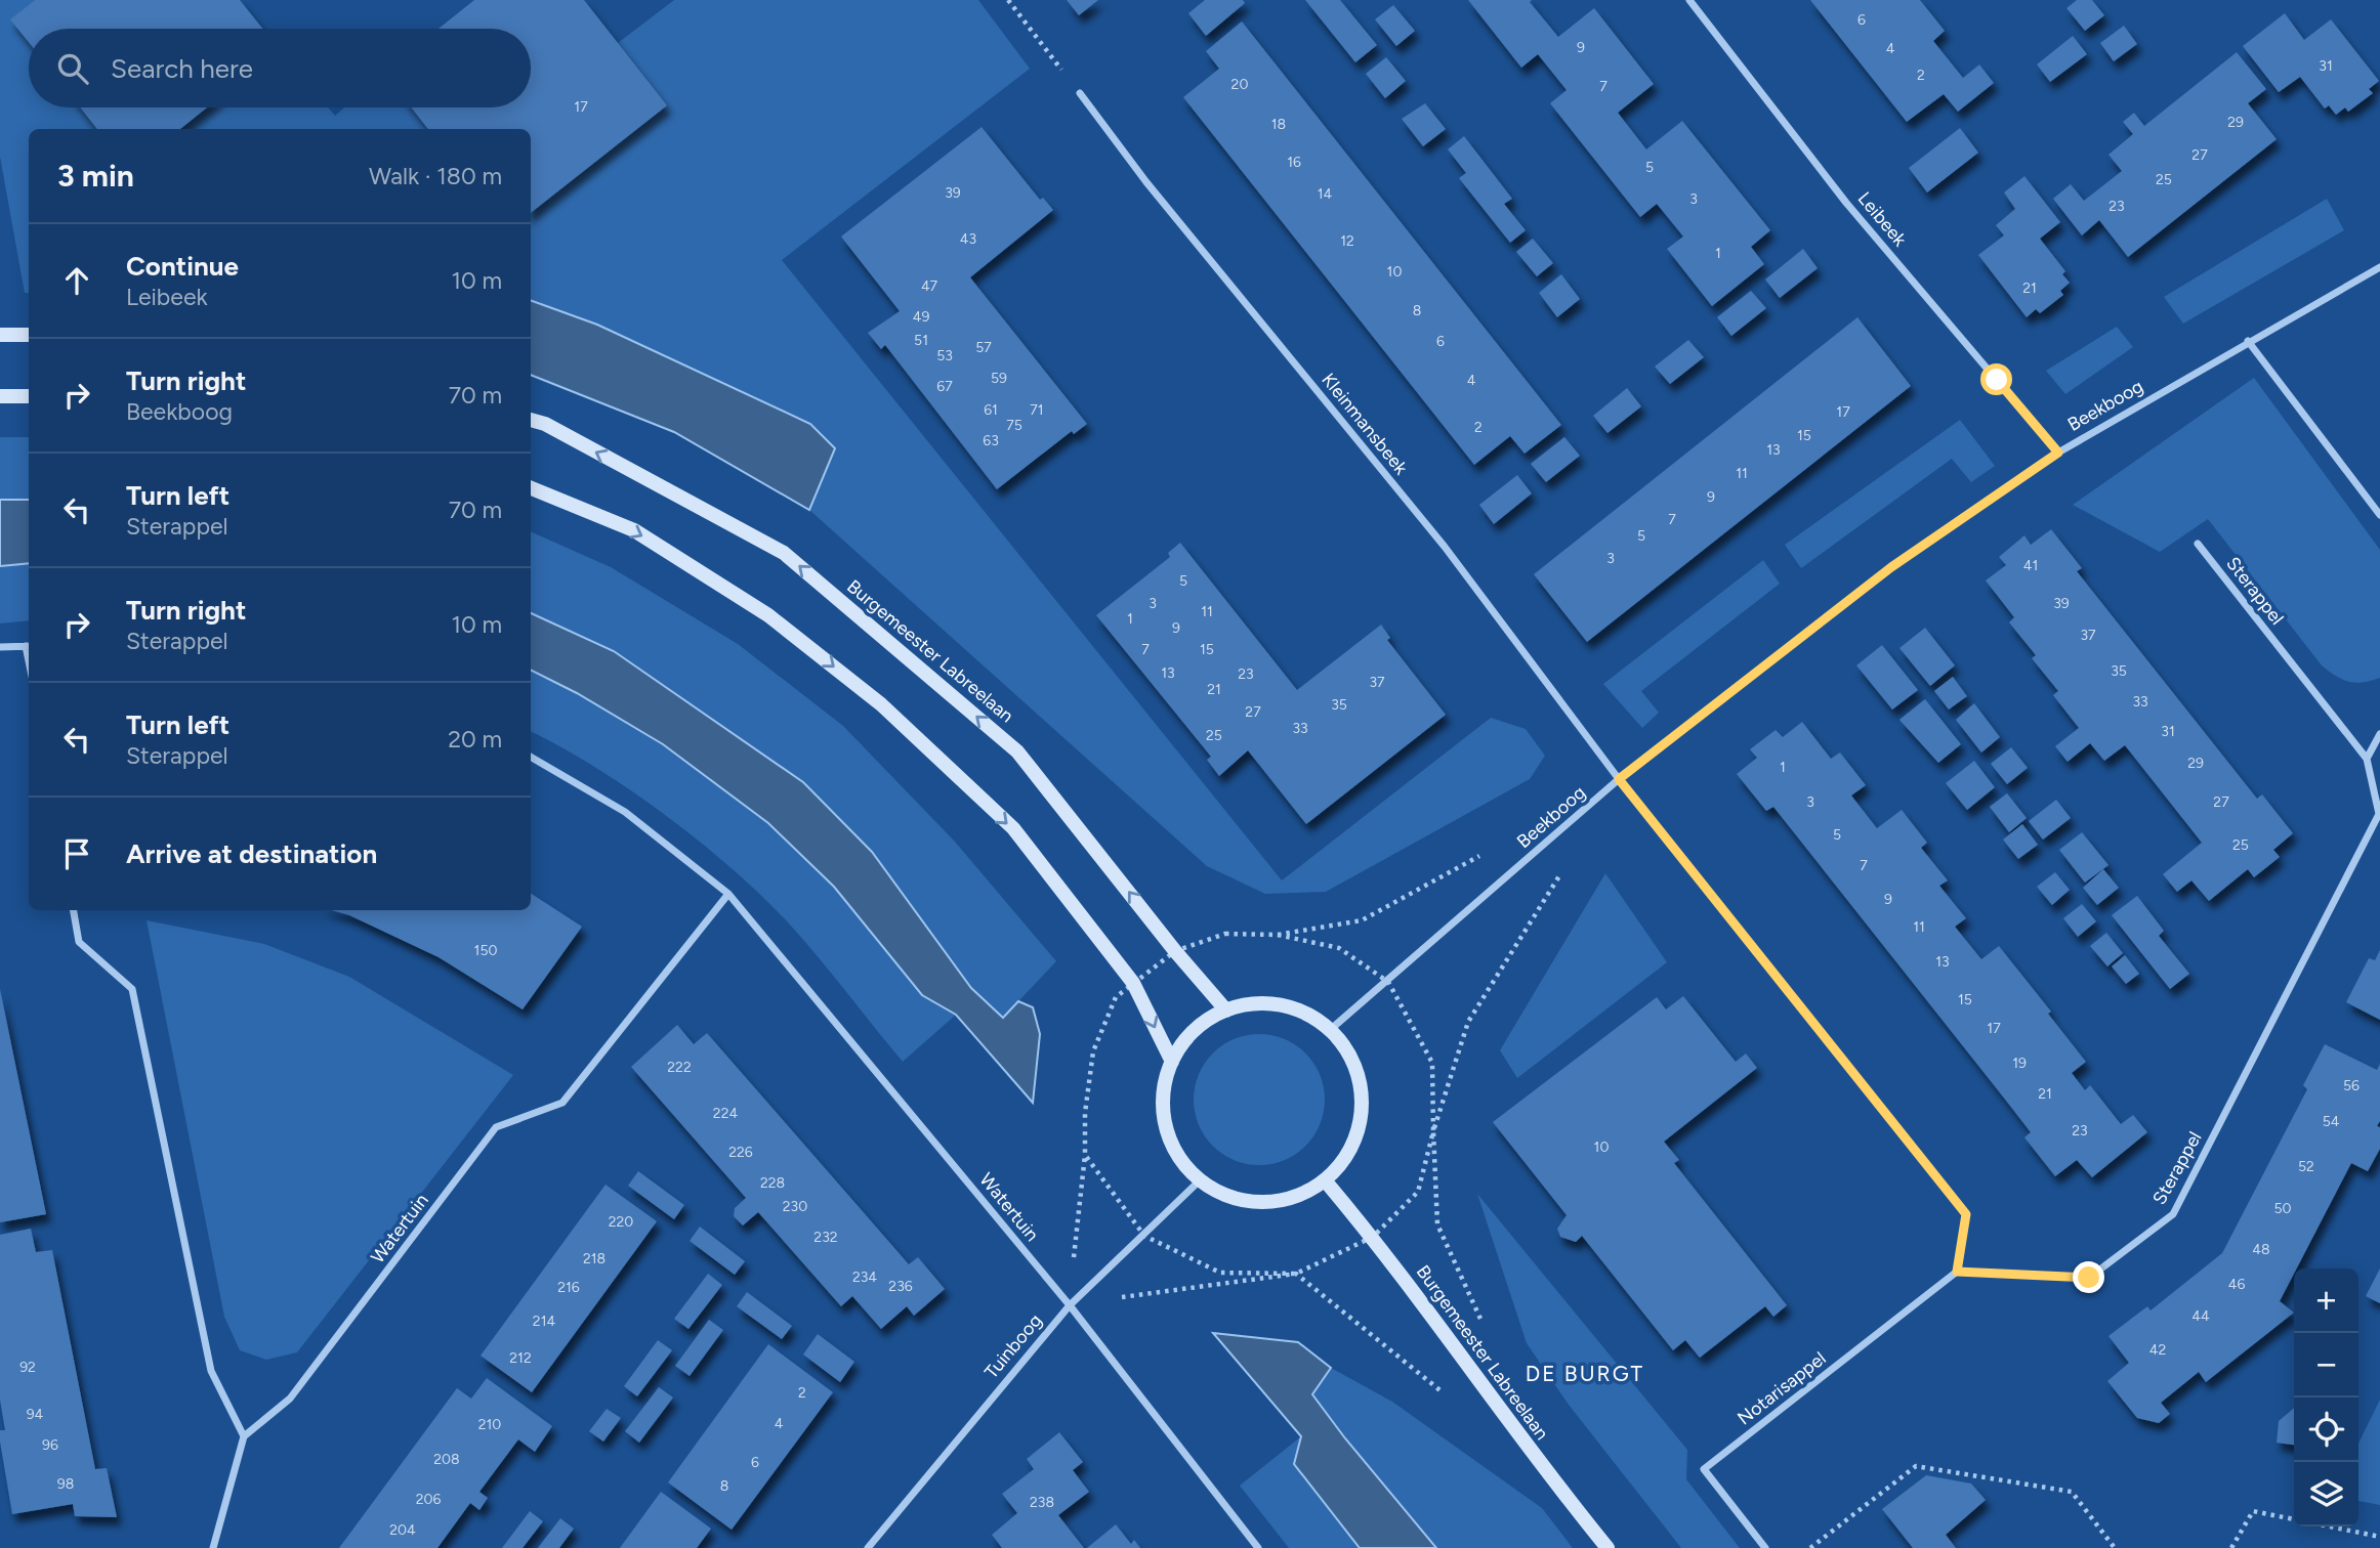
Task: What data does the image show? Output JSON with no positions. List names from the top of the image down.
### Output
{
  "streets": {
    "street": [
      "Leibeek",
      "Beekboog",
      "Kleinmansbeek",
      "Sterappel",
      "Burgemeester Labreelaan",
      "Watertuin",
      "Tuinboog",
      "Notarisappel"
    ]
  },
  "crossings": [
    ["Leibeek", "Beekboog"],
    ["Beekboog", "Kleinmansbeek"],
    ["Beekboog", "Burgemeester Labreelaan"],
    ["Beekboog", "Tuinboog"],
    ["Sterappel", "Notarisappel"],
    ["Burgemeester Labreelaan", "Tuinboog"],
    ["Watertuin", "Tuinboog"]
  ],
  "districts": ["DE BURGT"],
  "house_numbers": [
    "6",
    "9",
    "4",
    "31",
    "2",
    "20",
    "7",
    "17",
    "29",
    "18",
    "27",
    "16",
    "5",
    "25",
    "39",
    "14",
    "3",
    "23",
    "43",
    "12",
    "1",
    "10",
    "47",
    "21",
    "8",
    "49",
    "51",
    "6",
    "57",
    "53",
    "59",
    "4",
    "67",
    "61",
    "71",
    "17",
    "75",
    "2",
    "15",
    "63",
    "13",
    "11",
    "9",
    "7",
    "5",
    "3",
    "41",
    "5",
    "3",
    "39",
    "11",
    "1",
    "9",
    "37",
    "7",
    "15",
    "35",
    "13",
    "23",
    "37",
    "21",
    "33",
    "35",
    "27",
    "33",
    "31",
    "25",
    "29",
    "1",
    "3",
    "27",
    "5",
    "25",
    "7",
    "9",
    "11",
    "150",
    "13",
    "15",
    "17",
    "19",
    "222",
    "56",
    "21",
    "224",
    "54",
    "23",
    "10",
    "226",
    "52",
    "228",
    "230",
    "50",
    "220",
    "232",
    "48",
    "218",
    "234",
    "46",
    "236",
    "216",
    "44",
    "214",
    "42",
    "212",
    "92",
    "2",
    "94",
    "4",
    "210",
    "96",
    "208",
    "6",
    "98",
    "8",
    "206",
    "238",
    "204"
  ],
  "page": {
    "search": "Search here",
    "heading": ["3 min", "Walk · 180 m"],
    "list": [
      ["Continue", "Leibeek", "10 m"],
      ["Turn right", "Beekboog", "70 m"],
      ["Turn left", "Sterappel", "70 m"],
      ["Turn right", "Sterappel", "10 m"],
      ["Turn left", "Sterappel", "20 m"],
      "Arrive at destination"
    ],
    "map_buttons": ["+", "−"]
  }
}
